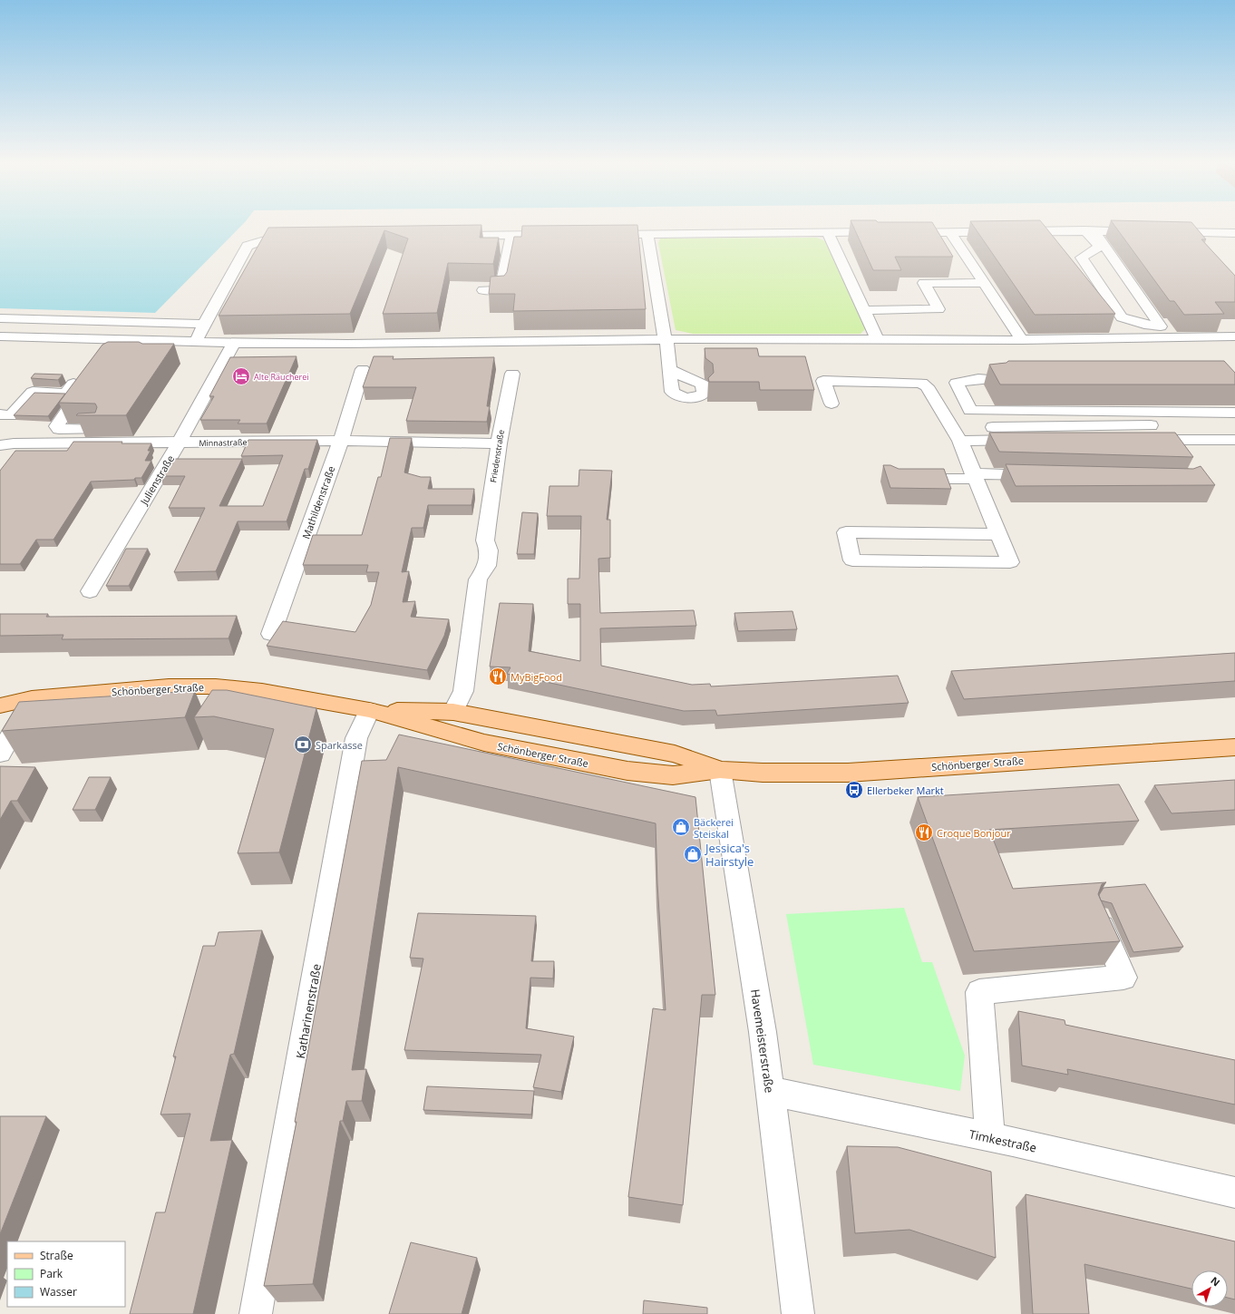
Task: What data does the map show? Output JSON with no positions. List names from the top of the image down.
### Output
{
  "streets": {
    "main road": ["Schönberger Straße"],
    "street": [
      "Minnastraße",
      "Friedenstraße",
      "Julienstraße",
      "Mathildenstraße",
      "Katharinenstraße",
      "Havemeisterstraße",
      "Timkestraße"
    ]
  },
  "crossings": [
    ["Minnastraße", "Friedenstraße"],
    ["Minnastraße", "Julienstraße"],
    ["Minnastraße", "Mathildenstraße"],
    ["Friedenstraße", "Schönberger Straße"],
    ["Schönberger Straße", "Katharinenstraße"],
    ["Schönberger Straße", "Havemeisterstraße"],
    ["Havemeisterstraße", "Timkestraße"]
  ],
  "places": {
    "hotel": ["Alte Räucherei"],
    "restaurant": ["MyBigFood", "Croque Bonjour"],
    "bank": ["Sparkasse"],
    "bus stop": ["Ellerbeker Markt"],
    "shop": ["Bäckerei Steiskal", "Jessica's Hairstyle"]
  },
  "legend": ["Straße", "Park", "Wasser"],
  "north": "top right"
}
